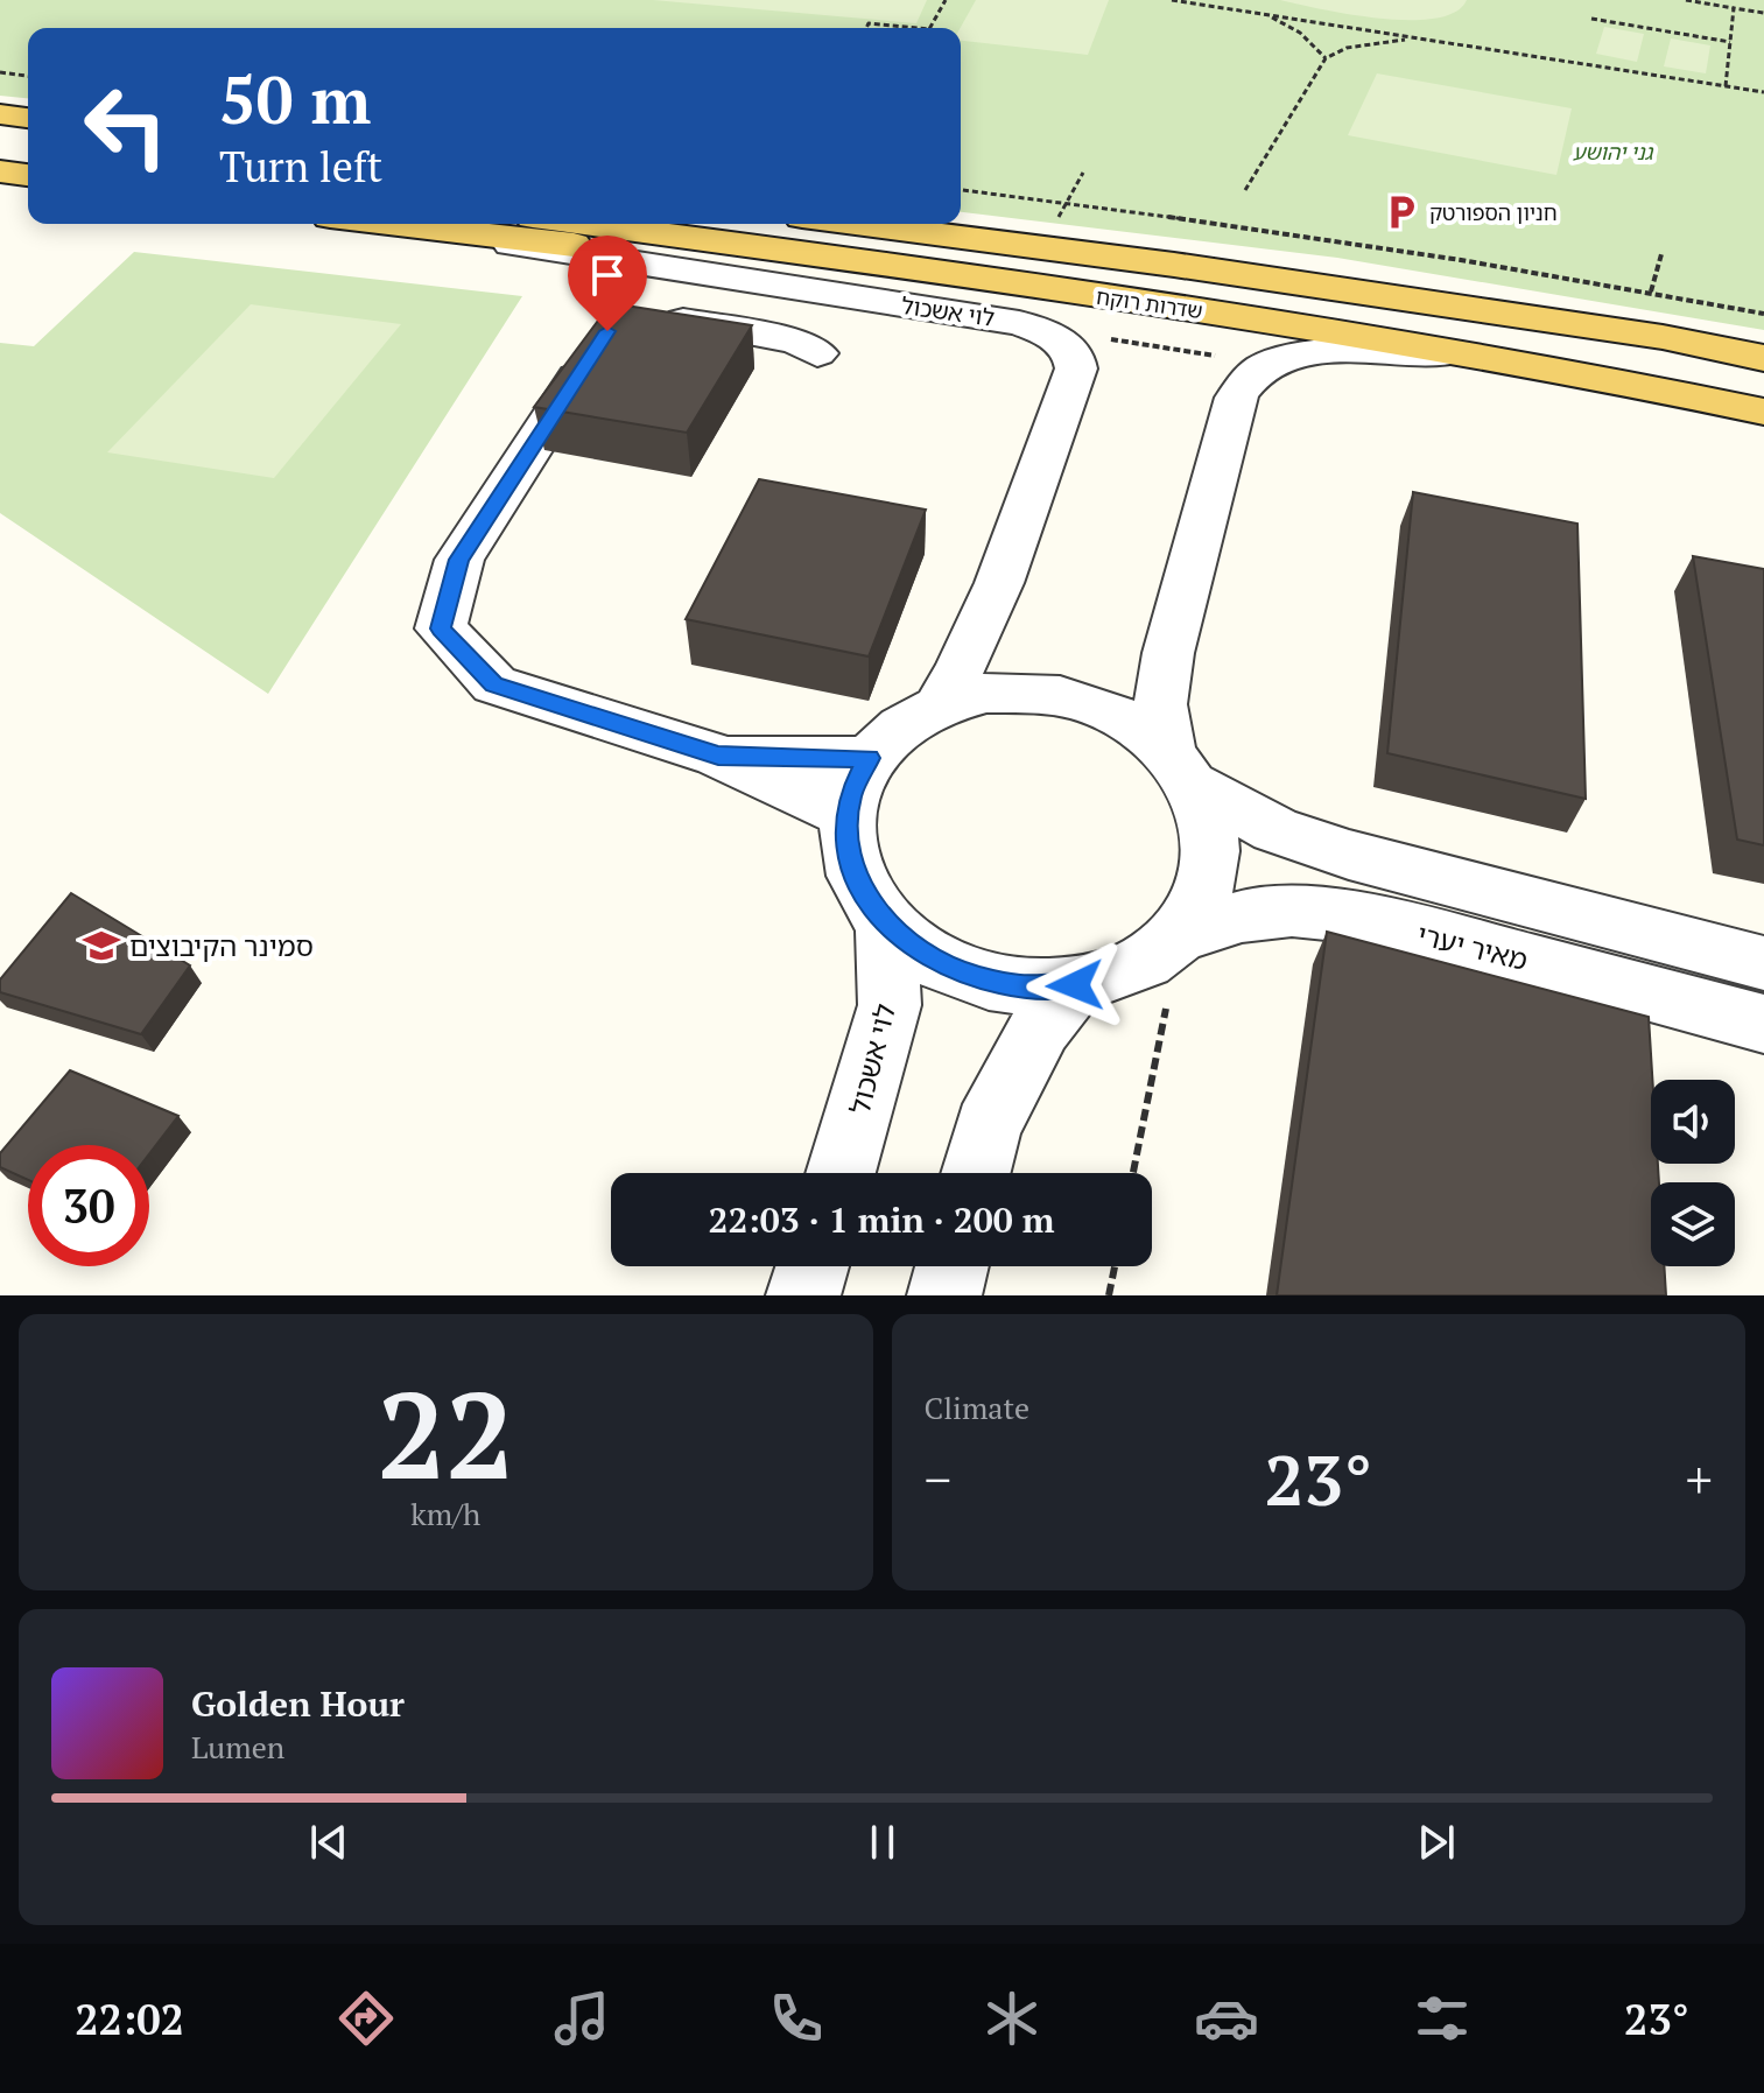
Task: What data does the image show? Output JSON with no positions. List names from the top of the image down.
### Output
{
  "streets": {
    "main road": ["שדרות רוקח"],
    "street": ["לוי אשכול", "מאיר יערי"]
  },
  "crossings": [
    ["לוי אשכול", "מאיר יערי"]
  ],
  "parks": ["גני יהושע"],
  "places": {
    "parking": ["חניון הספורטק"],
    "school or university": ["סמינר הקיבוצים"]
  },
  "page": {
    "turn": ["50 m", "Turn left"],
    "limit": "30",
    "trip": "22:03 · 1 min · 200 m",
    "tile": [
      ["22", "km/h"],
      "Climate"
    ],
    "heat": ["−", "23°", "+"],
    "song": ["Golden Hour", "Lumen"],
    "tabs": ["22:02", "23°"]
  }
}
